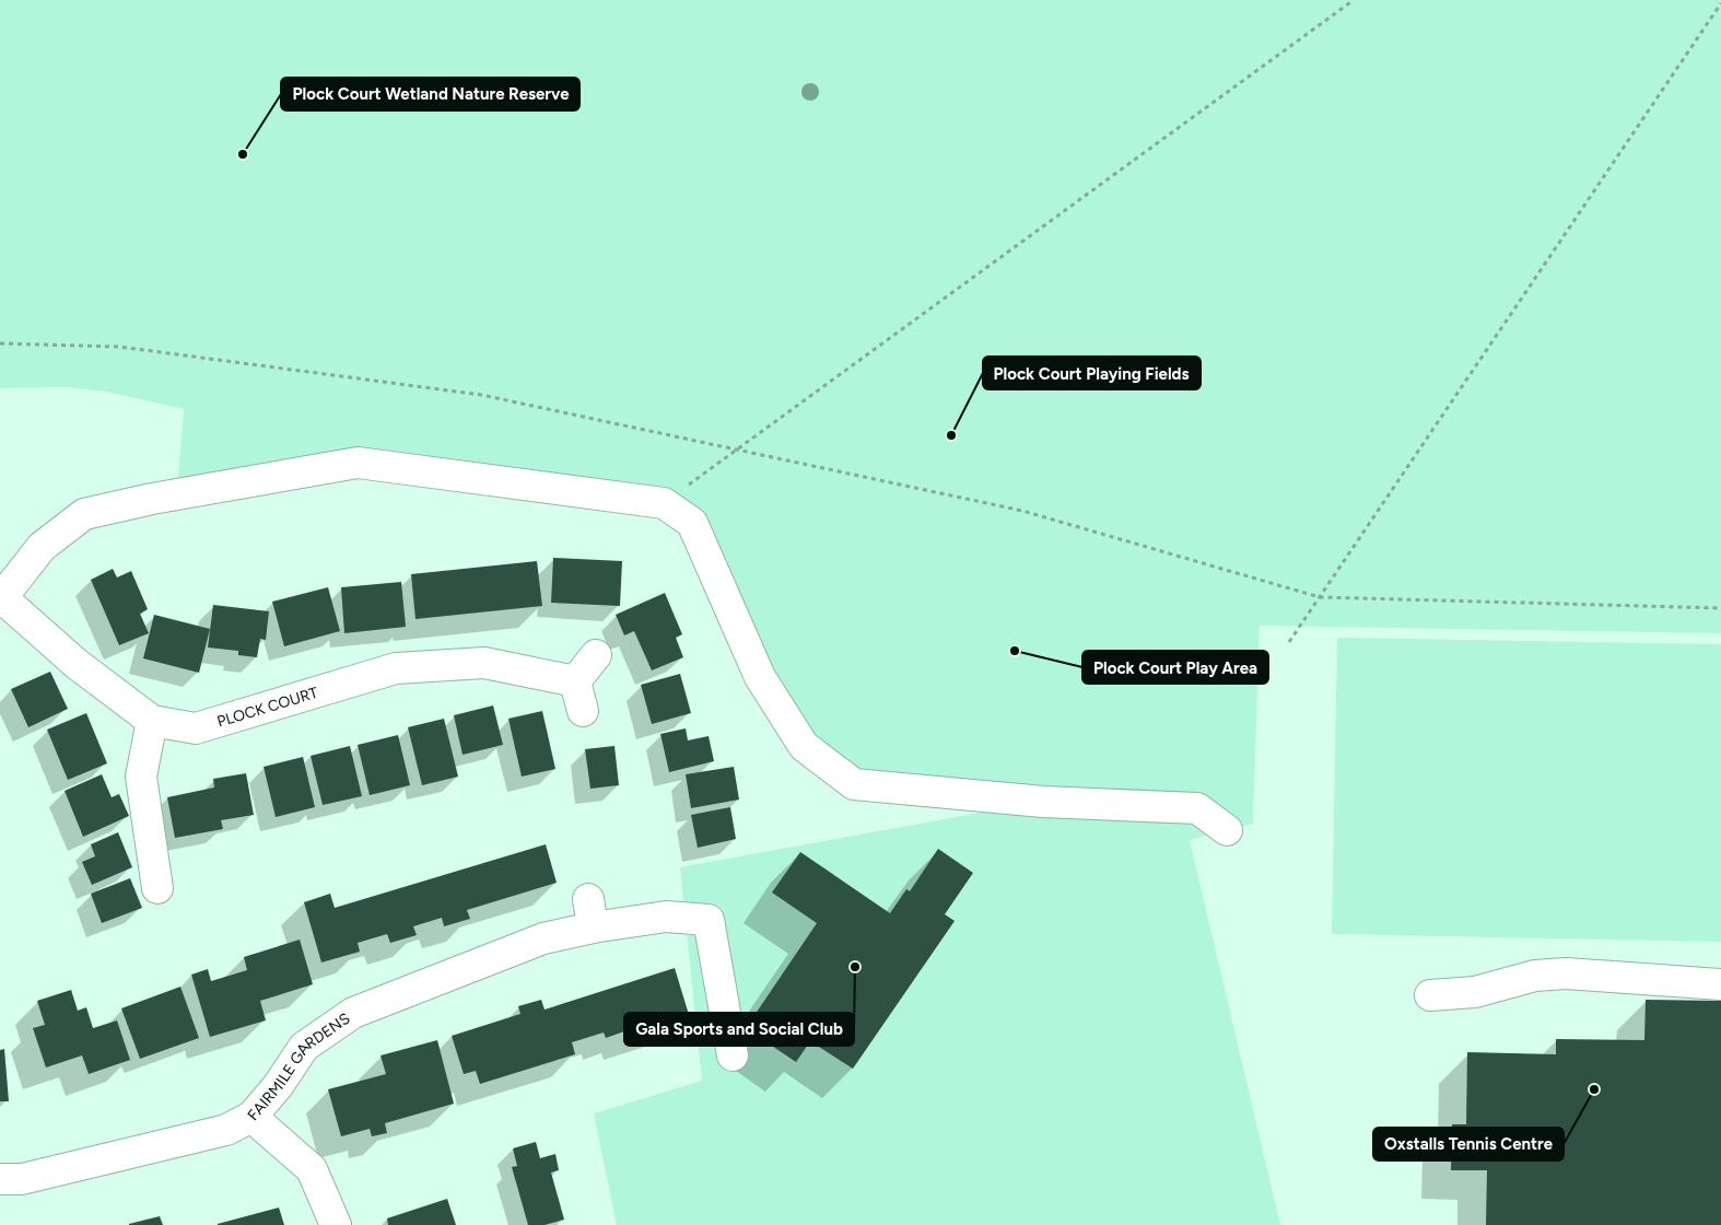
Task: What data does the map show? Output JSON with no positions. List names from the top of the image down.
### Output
{
  "streets": {
    "street": ["PLOCK COURT", "FAIRMILE GARDENS"]
  },
  "places": [
    "Plock Court Wetland Nature Reserve",
    "Plock Court Playing Fields",
    "Plock Court Play Area",
    "Gala Sports and Social Club",
    "Oxstalls Tennis Centre"
  ]
}
